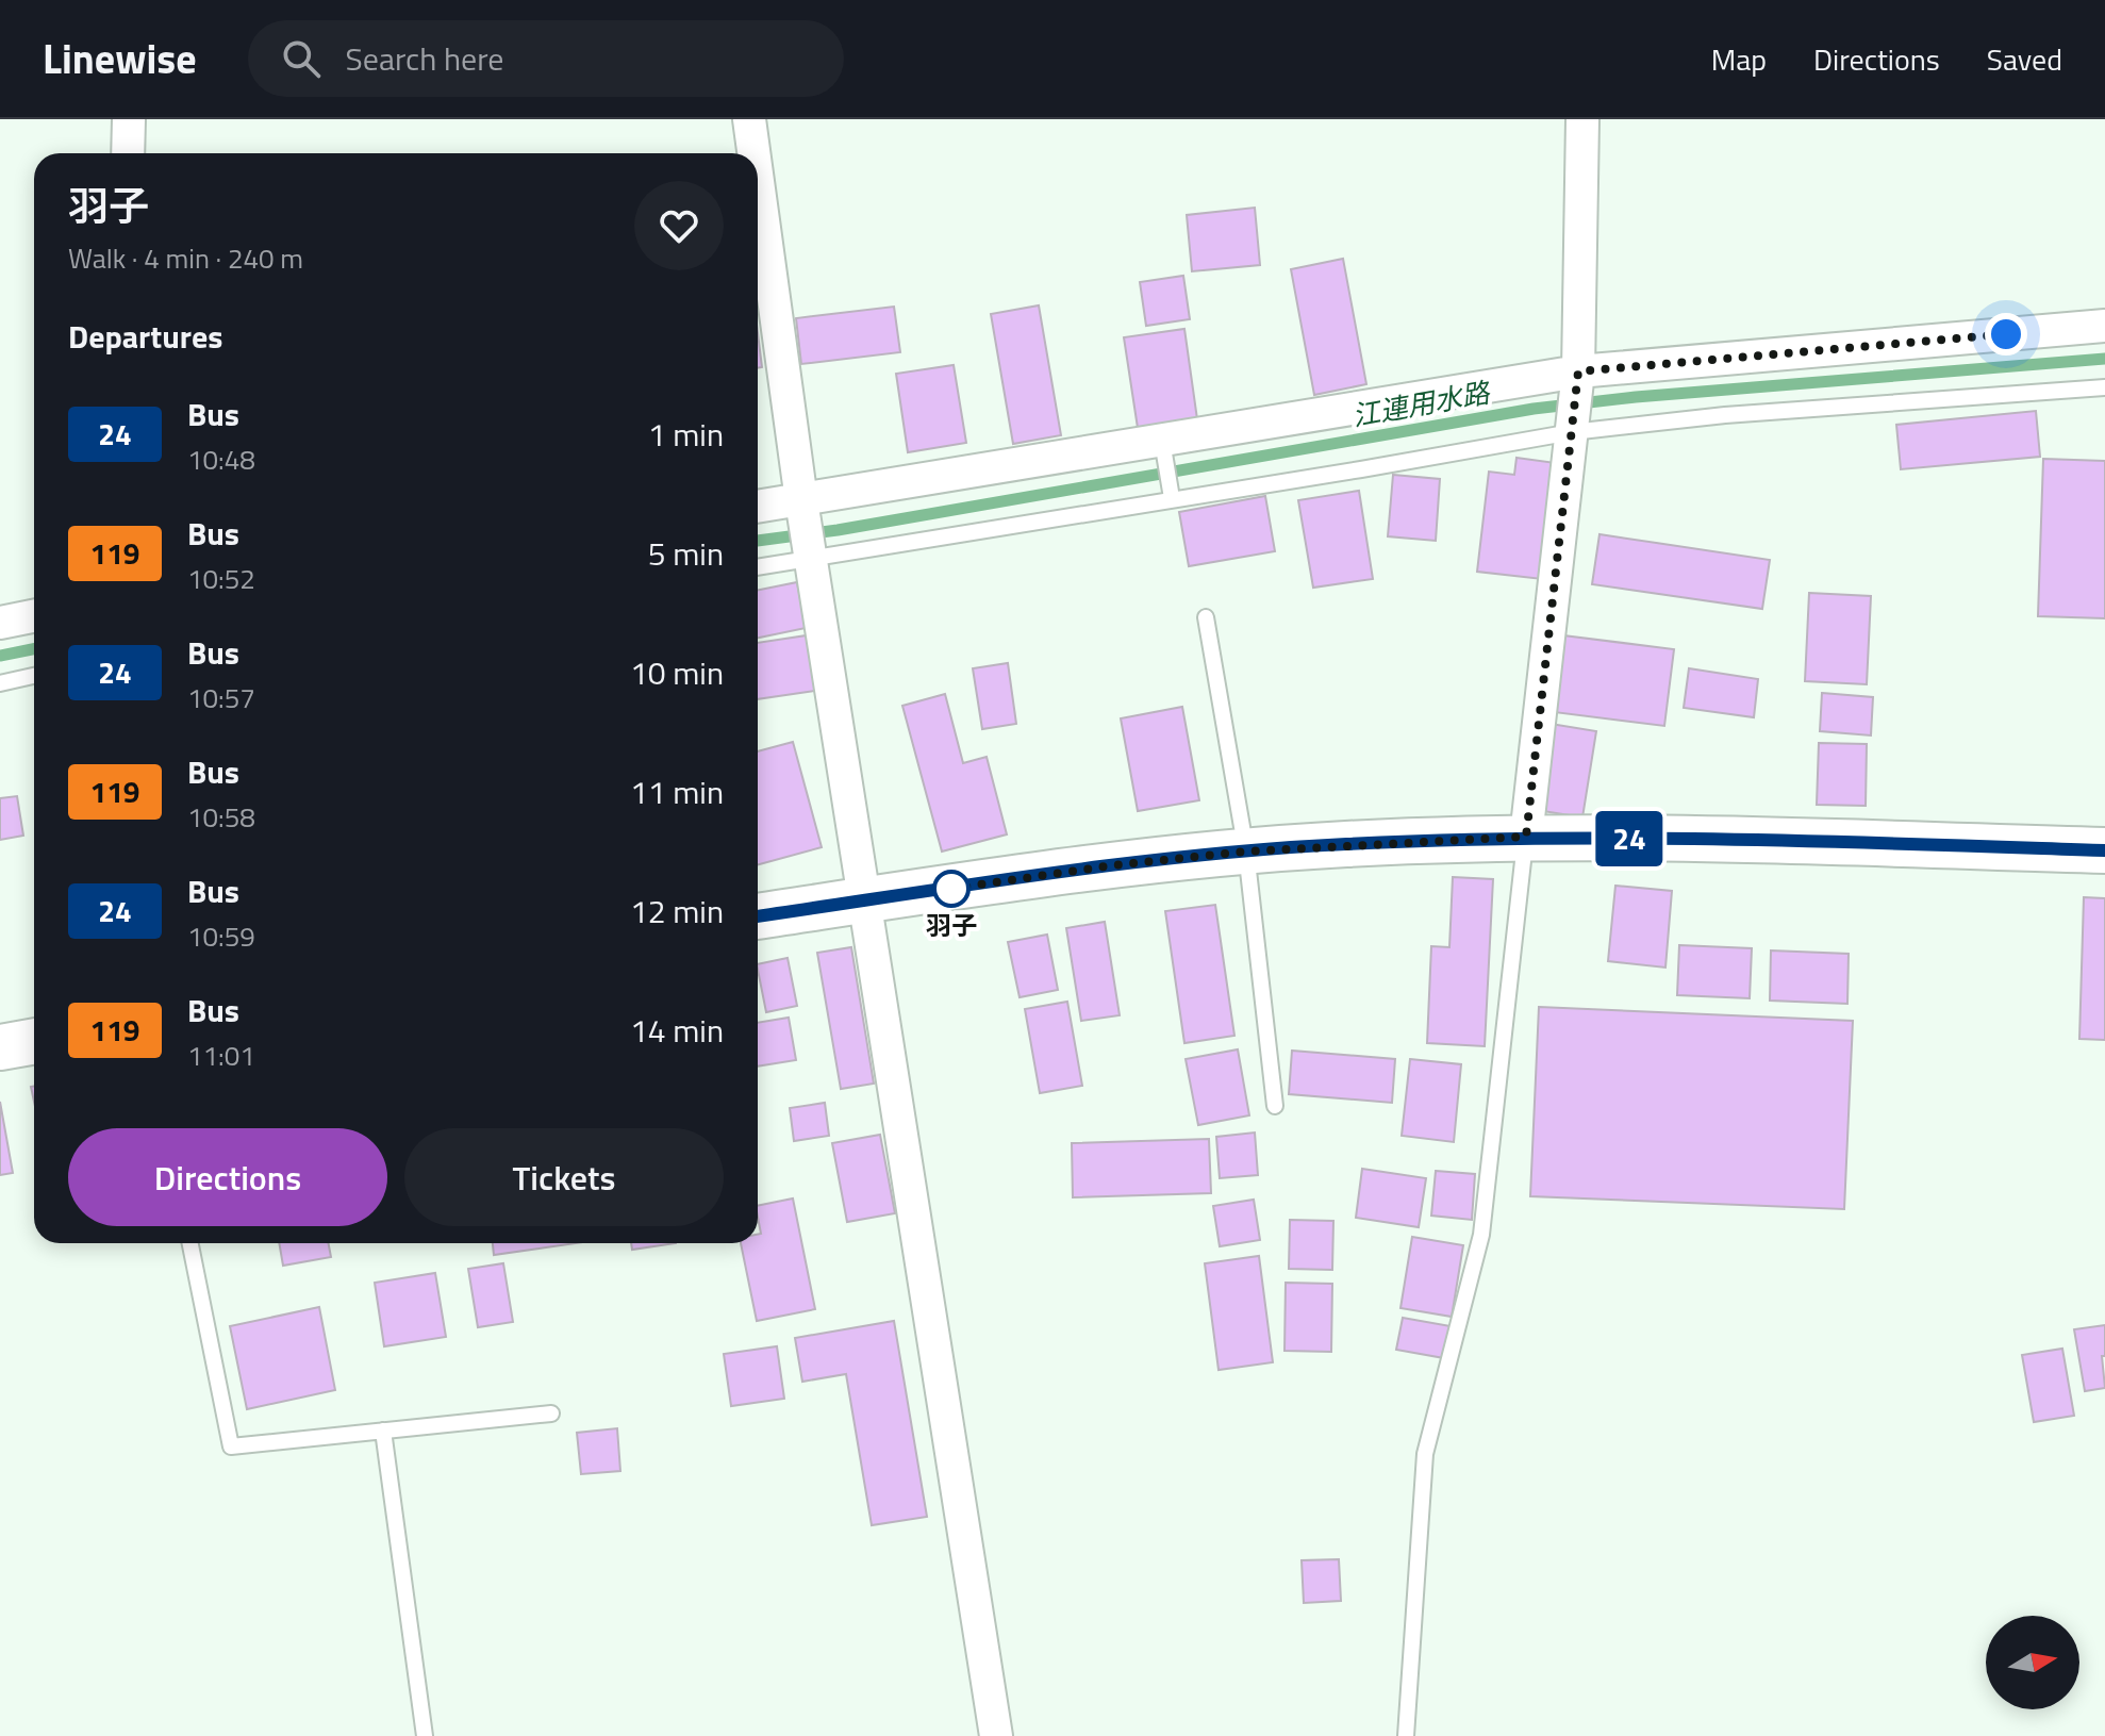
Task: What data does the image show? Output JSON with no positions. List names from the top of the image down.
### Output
{
  "water": ["江連用水路"],
  "places": ["羽子"],
  "lines": ["bus line 24"],
  "north": "right",
  "page": {
    "header": "Linewise",
    "search": "Search here",
    "nav": ["Map", "Directions", "Saved"],
    "on_map": "24",
    "heading": [
      ["羽子", "Walk · 4 min · 240 m"],
      "Departures"
    ],
    "list": [
      {
        "mark": "24",
        "name": "Bus",
        "note": "10:48",
        "value": "1 min"
      },
      {
        "mark": "119",
        "name": "Bus",
        "note": "10:52",
        "value": "5 min"
      },
      {
        "mark": "24",
        "name": "Bus",
        "note": "10:57",
        "value": "10 min"
      },
      {
        "mark": "119",
        "name": "Bus",
        "note": "10:58",
        "value": "11 min"
      },
      {
        "mark": "24",
        "name": "Bus",
        "note": "10:59",
        "value": "12 min"
      },
      {
        "mark": "119",
        "name": "Bus",
        "note": "11:01",
        "value": "14 min"
      }
    ],
    "buttons": ["Directions", "Tickets"]
  }
}
